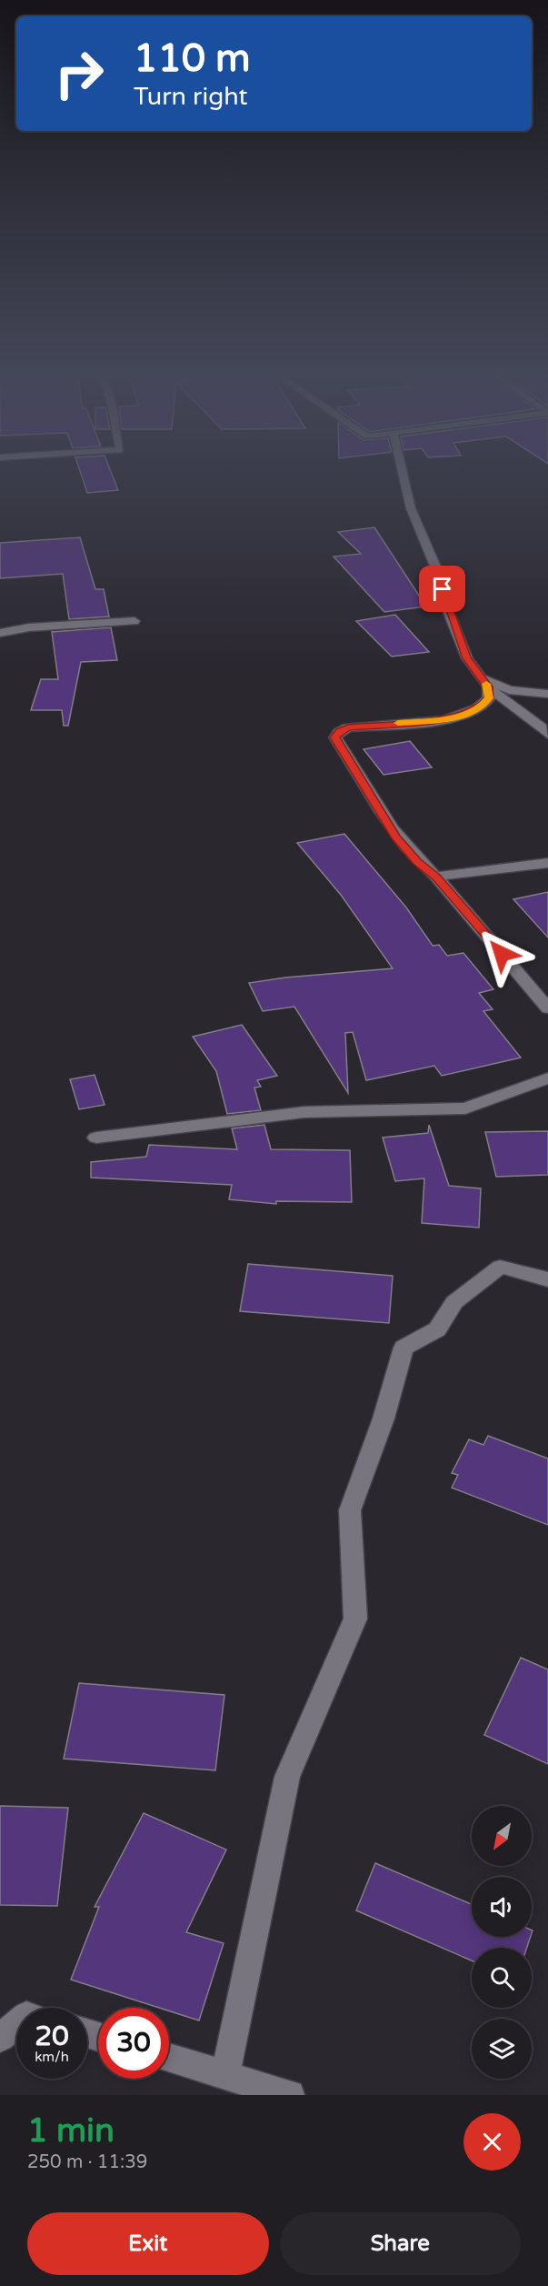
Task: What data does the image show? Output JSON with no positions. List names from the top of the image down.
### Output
{
  "north": "bottom left",
  "page": {
    "turn": ["110 m", "Turn right"],
    "speed": "20 km/h",
    "limit": "30",
    "heading": ["1 min", "250 m · 11:39"],
    "buttons": ["Exit", "Share"]
  }
}
